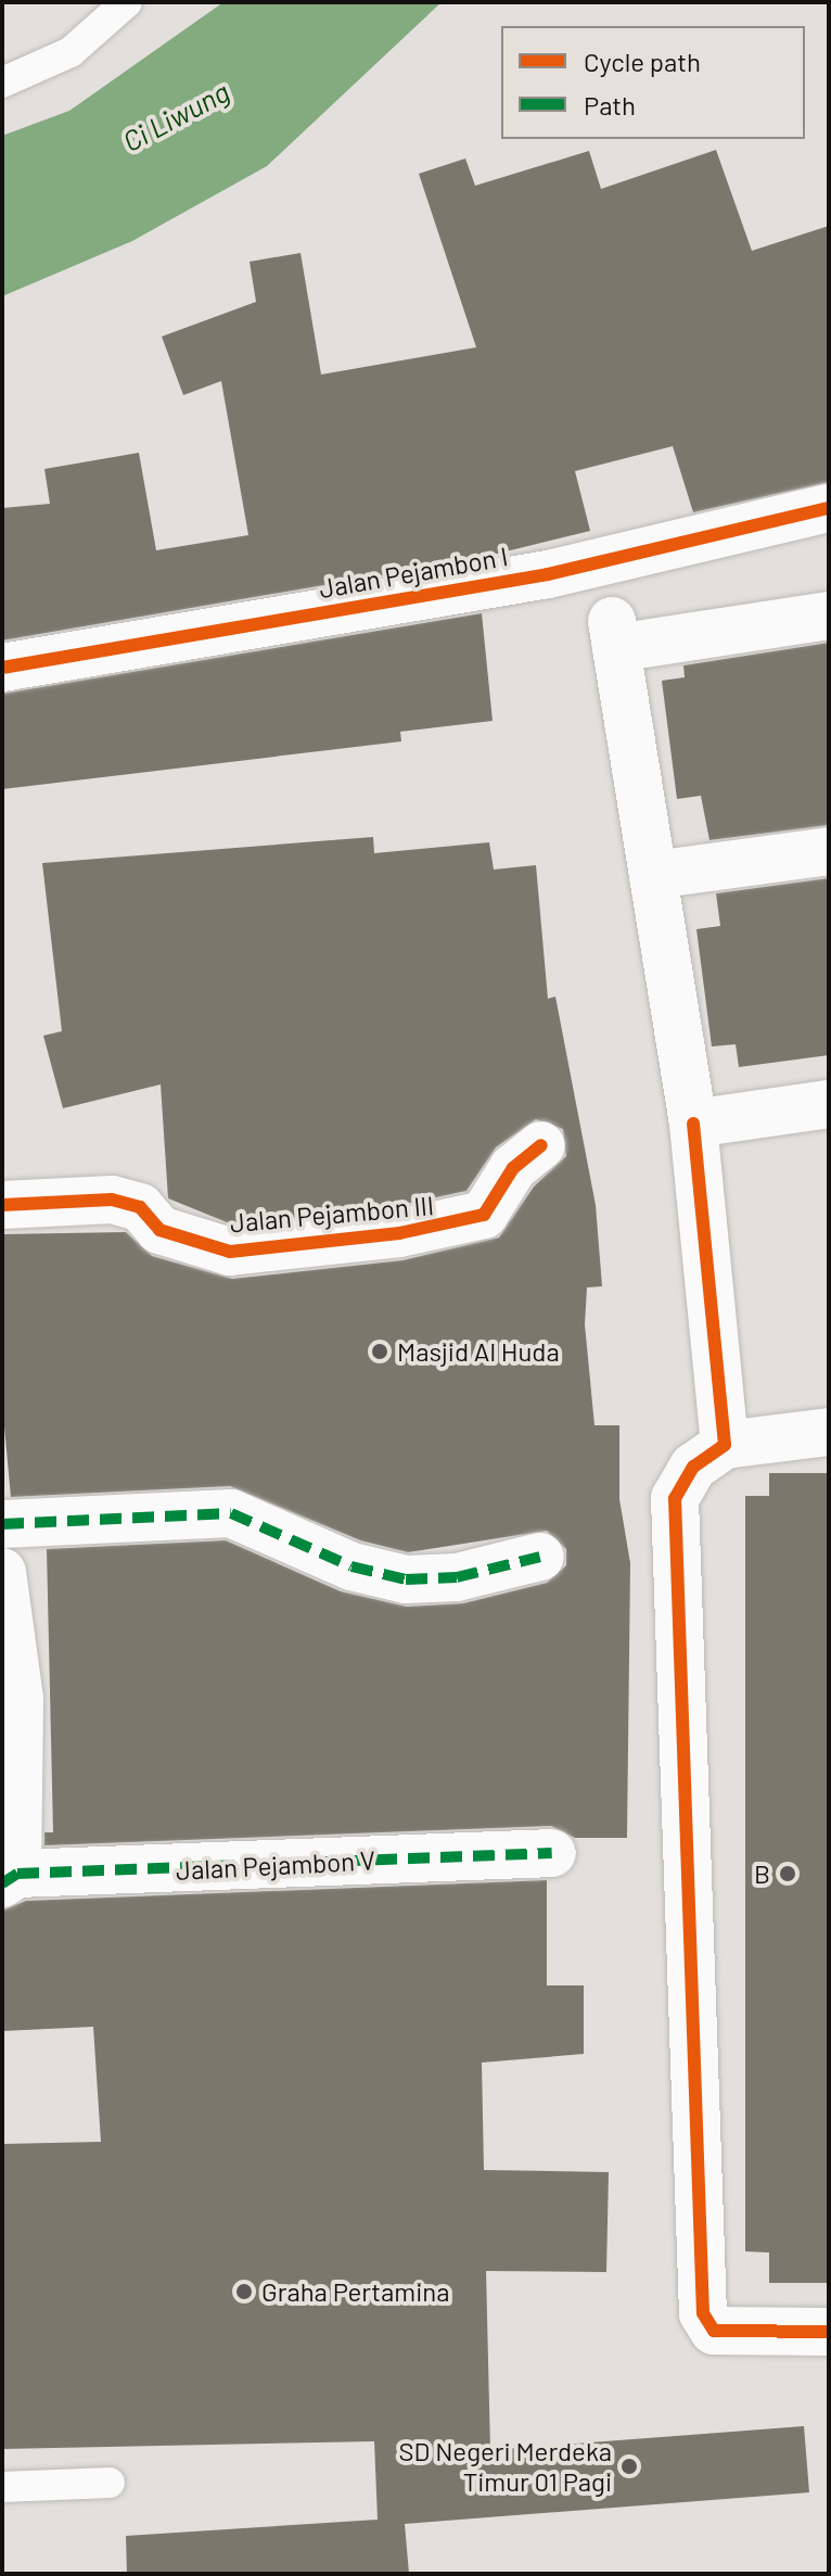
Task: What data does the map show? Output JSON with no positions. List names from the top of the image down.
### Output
{
  "streets": {
    "street": ["Jalan Pejambon I", "Jalan Pejambon III", "Jalan Pejambon V"]
  },
  "water": ["Ci Liwung"],
  "places": [
    "Masjid Al Huda",
    "B",
    "Graha Pertamina",
    "SD Negeri Merdeka Timur 01 Pagi"
  ],
  "legend": ["Cycle path", "Path"]
}
